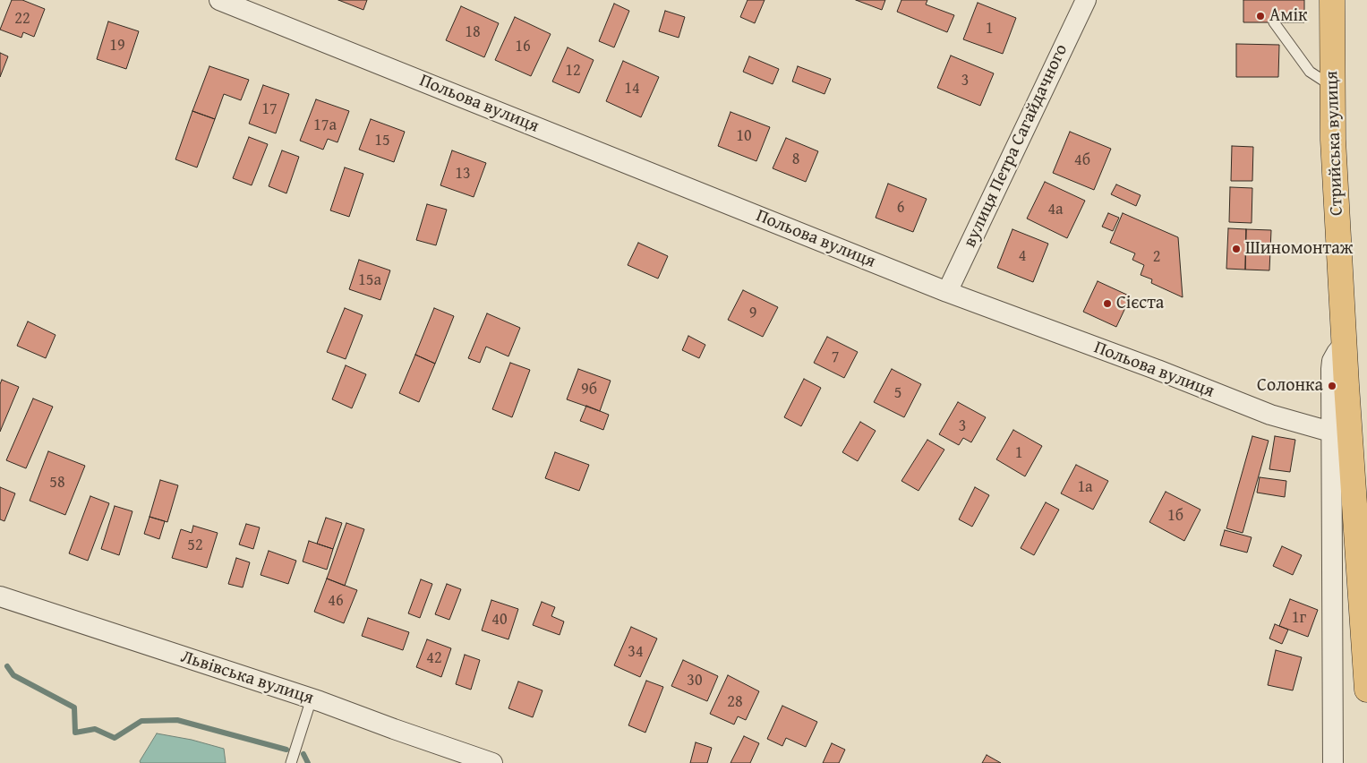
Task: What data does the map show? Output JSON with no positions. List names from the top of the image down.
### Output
{
  "streets": {
    "highway": ["Стрийська вулиця"],
    "street": ["Польова вулиця", "вулиця Петра Сагайдачного", "Львівська вулиця"]
  },
  "crossings": [
    ["Польова вулиця", "вулиця Петра Сагайдачного"]
  ],
  "places": [
    "Амік",
    "Шиномонтаж",
    "Сієста",
    "Солонка"
  ],
  "house_numbers": [
    "22",
    "1",
    "18",
    "19",
    "16",
    "12",
    "3",
    "14",
    "17",
    "17а",
    "10",
    "15",
    "8",
    "4б",
    "13",
    "6",
    "4а",
    "4",
    "2",
    "15а",
    "9",
    "7",
    "9б",
    "5",
    "3",
    "1",
    "58",
    "1а",
    "1б",
    "52",
    "46",
    "1г",
    "40",
    "34",
    "42",
    "30",
    "28"
  ]
}
